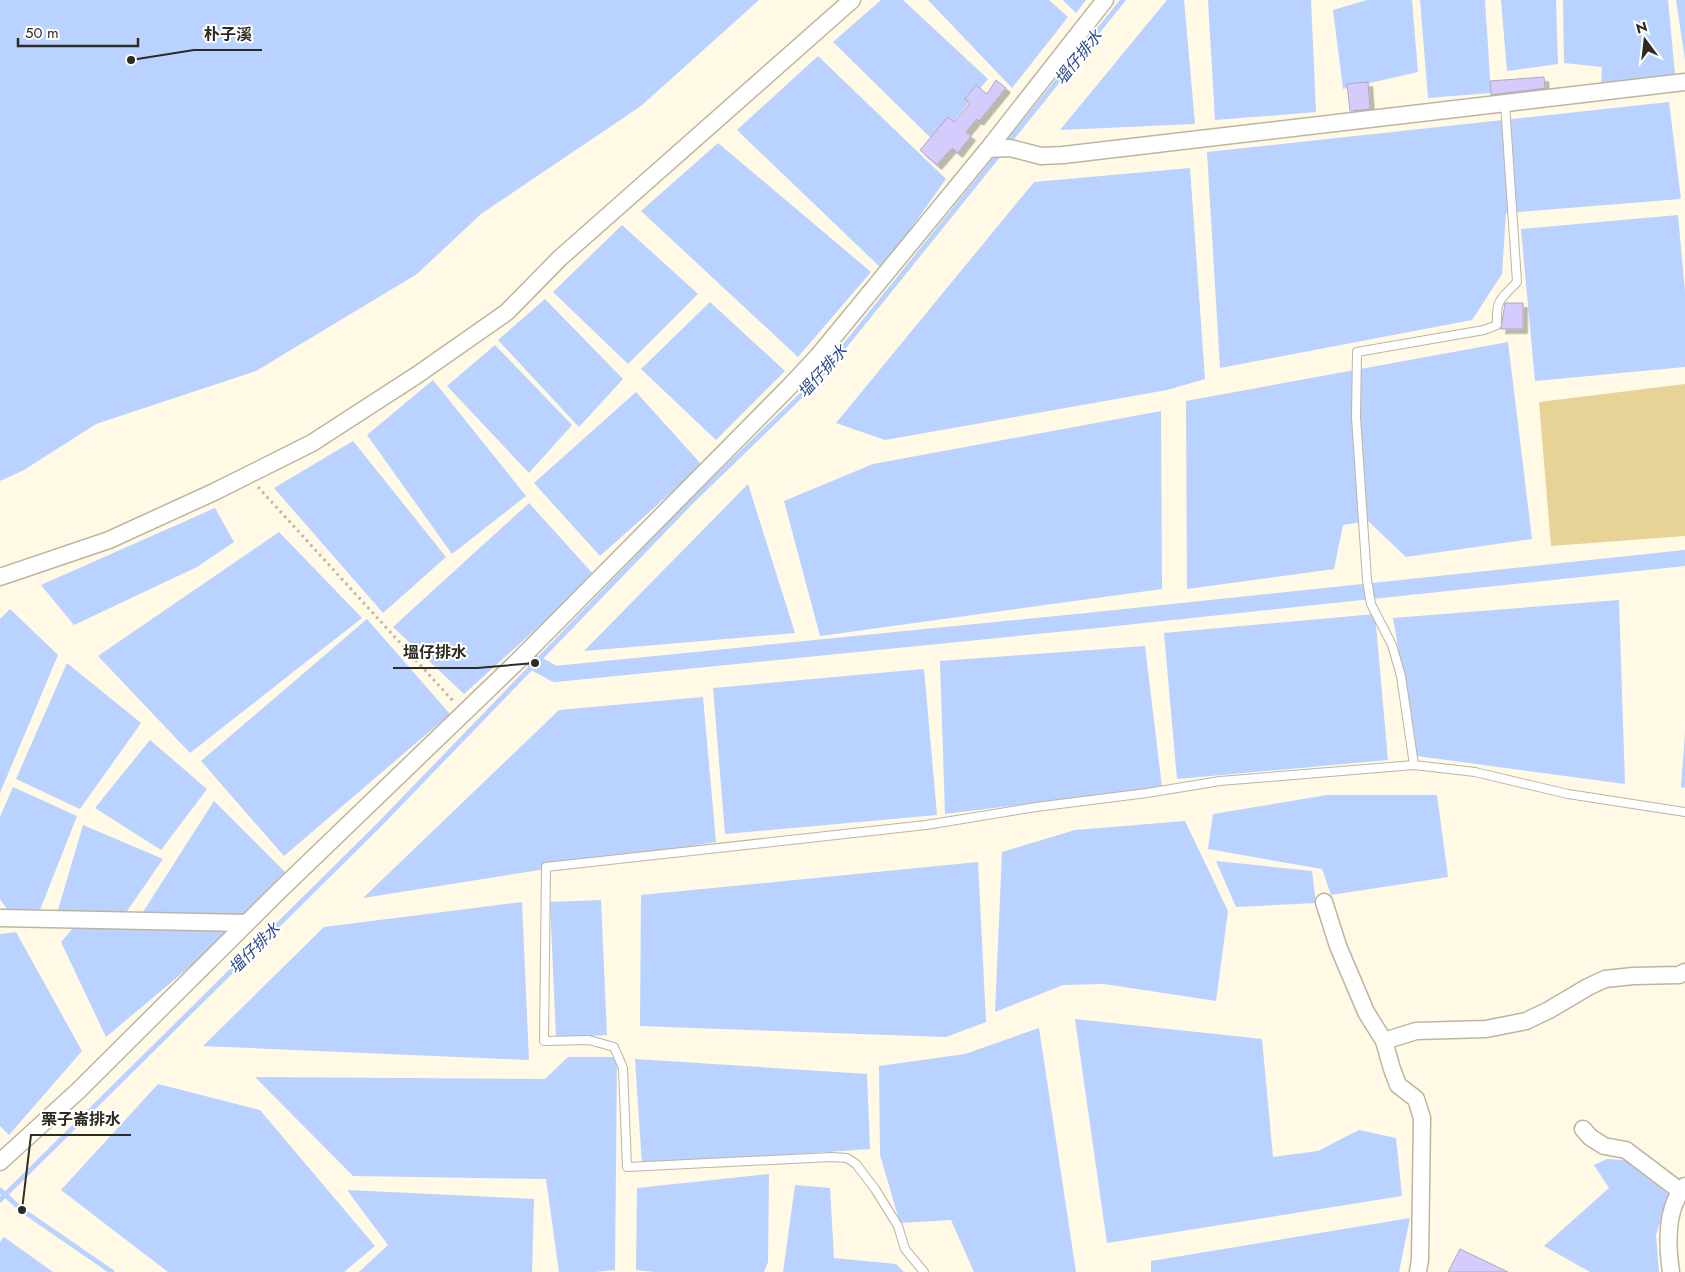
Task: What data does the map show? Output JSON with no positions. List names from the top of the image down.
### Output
{
  "water": ["塭仔排水"],
  "places": ["朴子溪", "塭仔排水", "栗子崙排水"],
  "scale_bar": "50 m",
  "north": "top"
}
